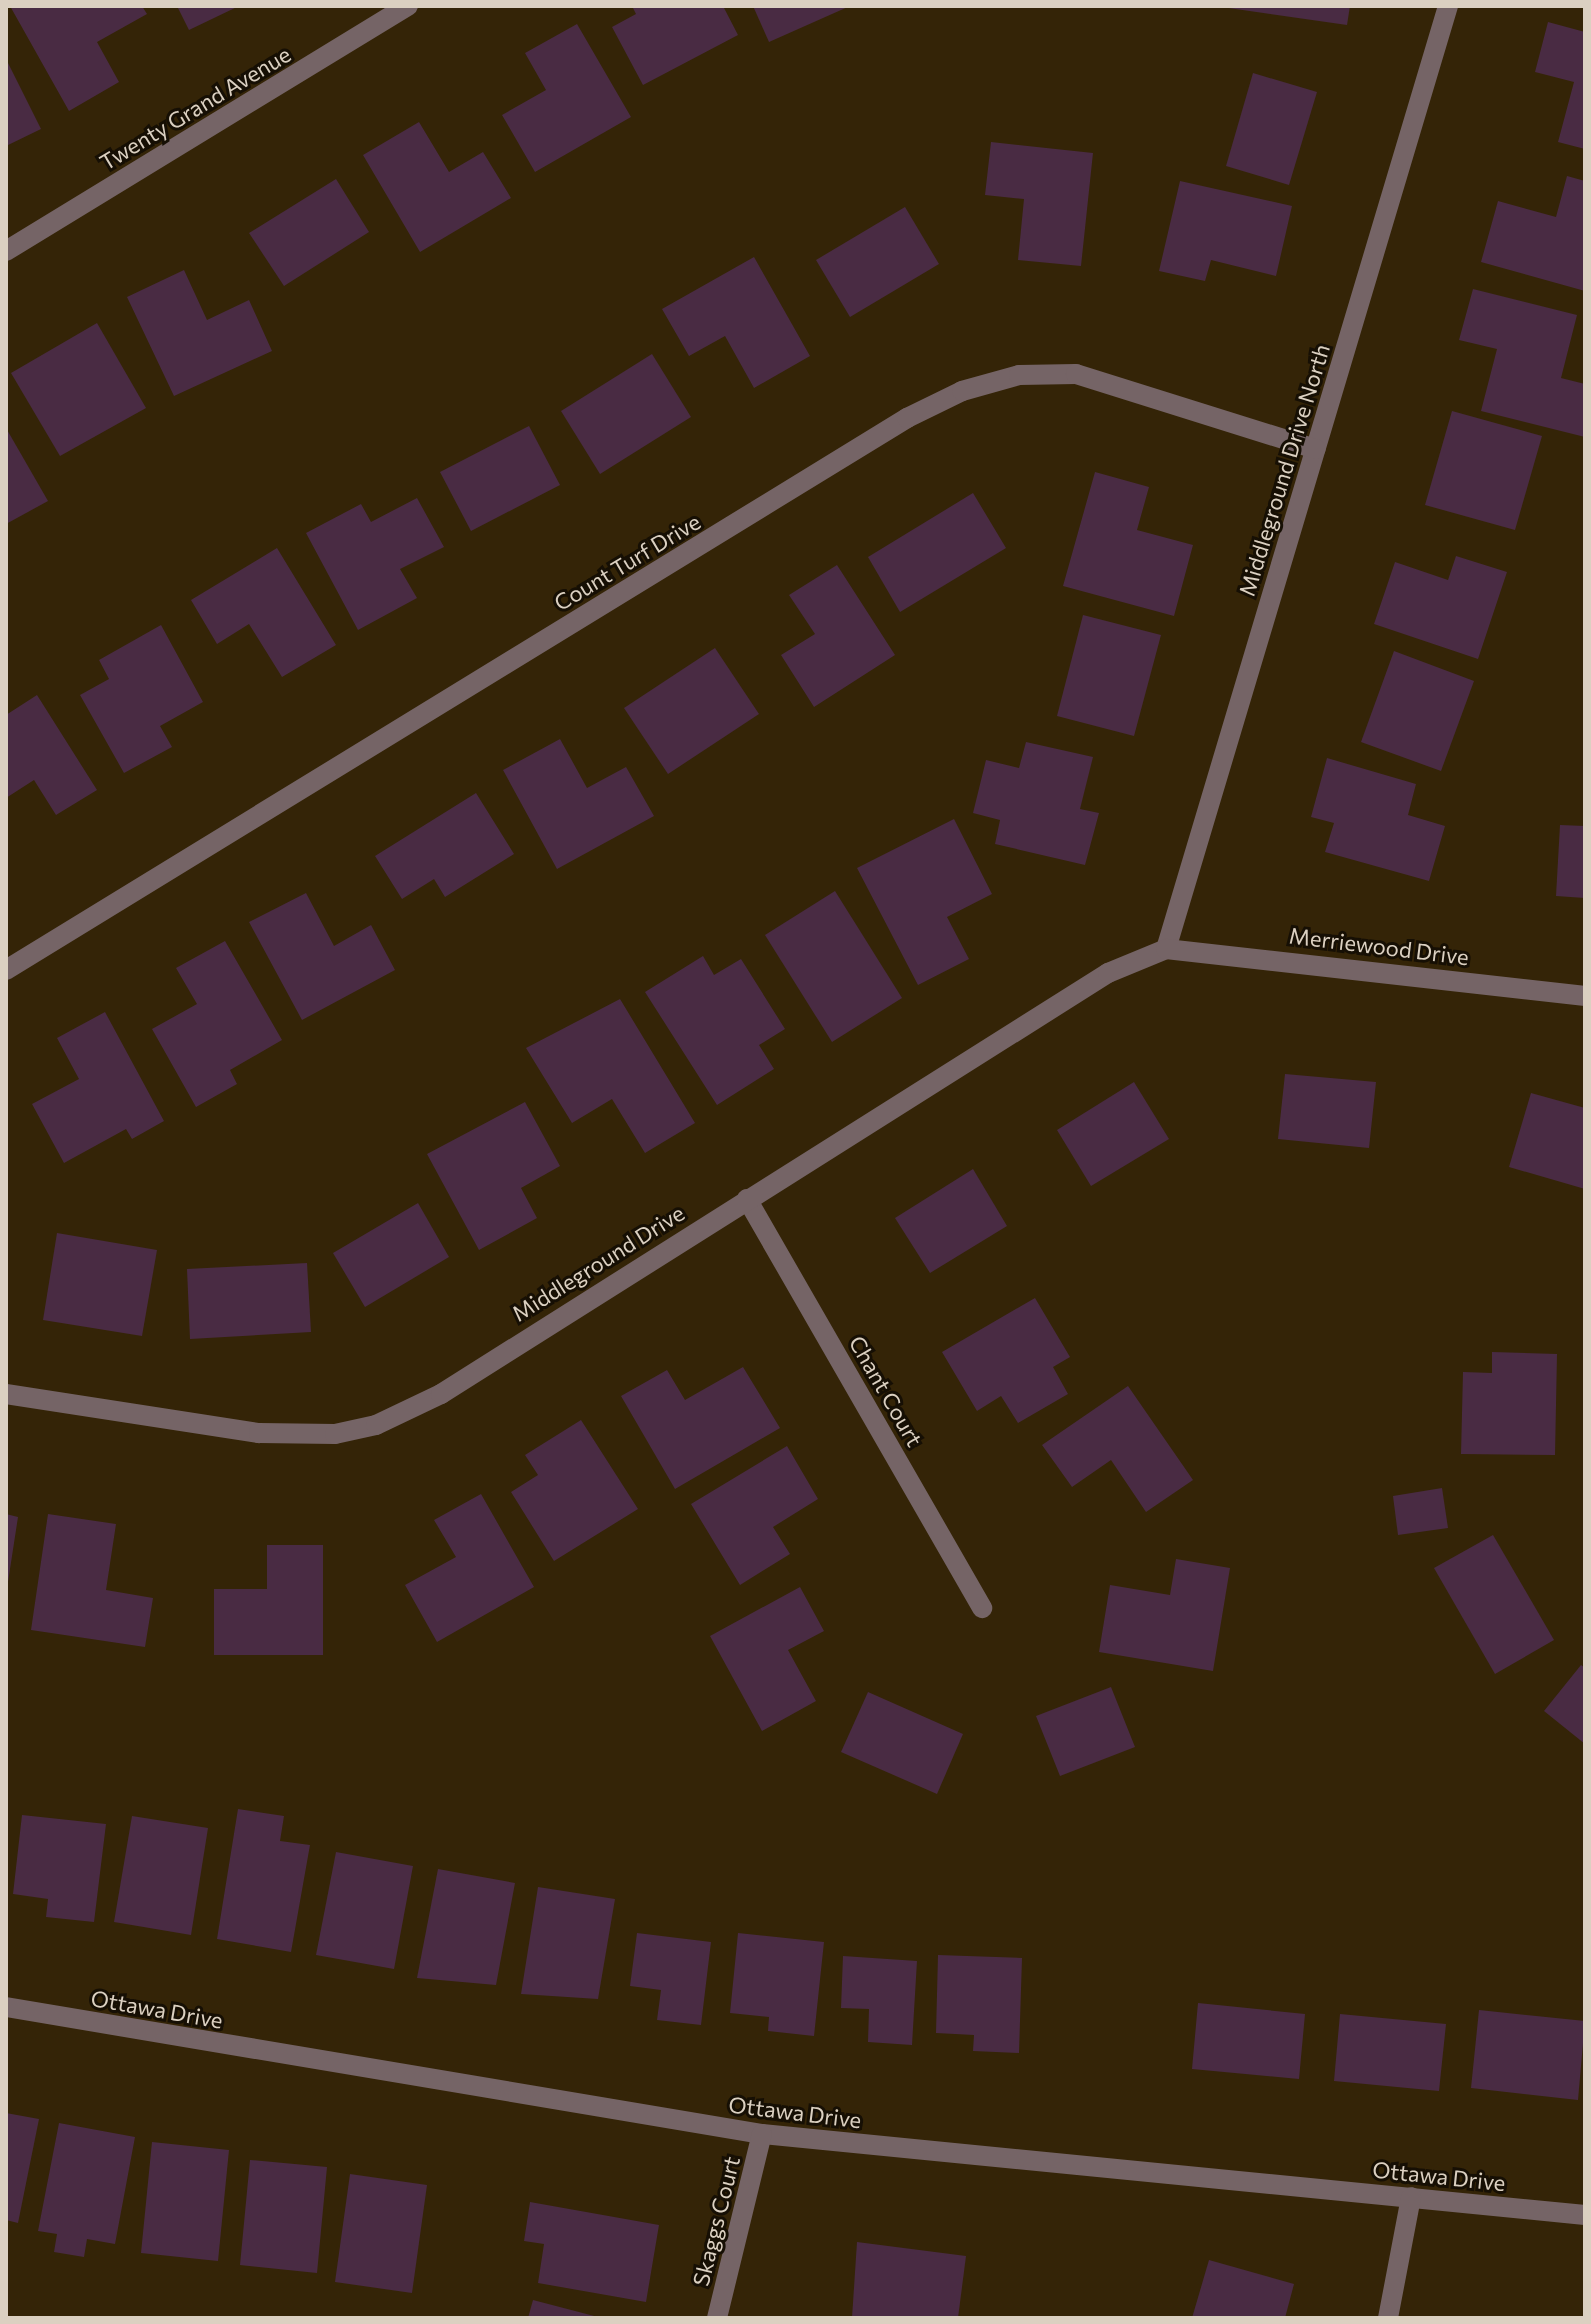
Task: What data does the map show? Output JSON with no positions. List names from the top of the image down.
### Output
{
  "streets": {
    "street": [
      "Twenty Grand Avenue",
      "Middleground Drive North",
      "Count Turf Drive",
      "Merriewood Drive",
      "Middleground Drive",
      "Chant Court",
      "Ottawa Drive",
      "Skaggs Court"
    ]
  },
  "crossings": [
    ["Middleground Drive North", "Count Turf Drive"],
    ["Middleground Drive North", "Merriewood Drive"],
    ["Middleground Drive North", "Middleground Drive"],
    ["Merriewood Drive", "Middleground Drive"],
    ["Middleground Drive", "Chant Court"],
    ["Ottawa Drive", "Skaggs Court"]
  ]
}
